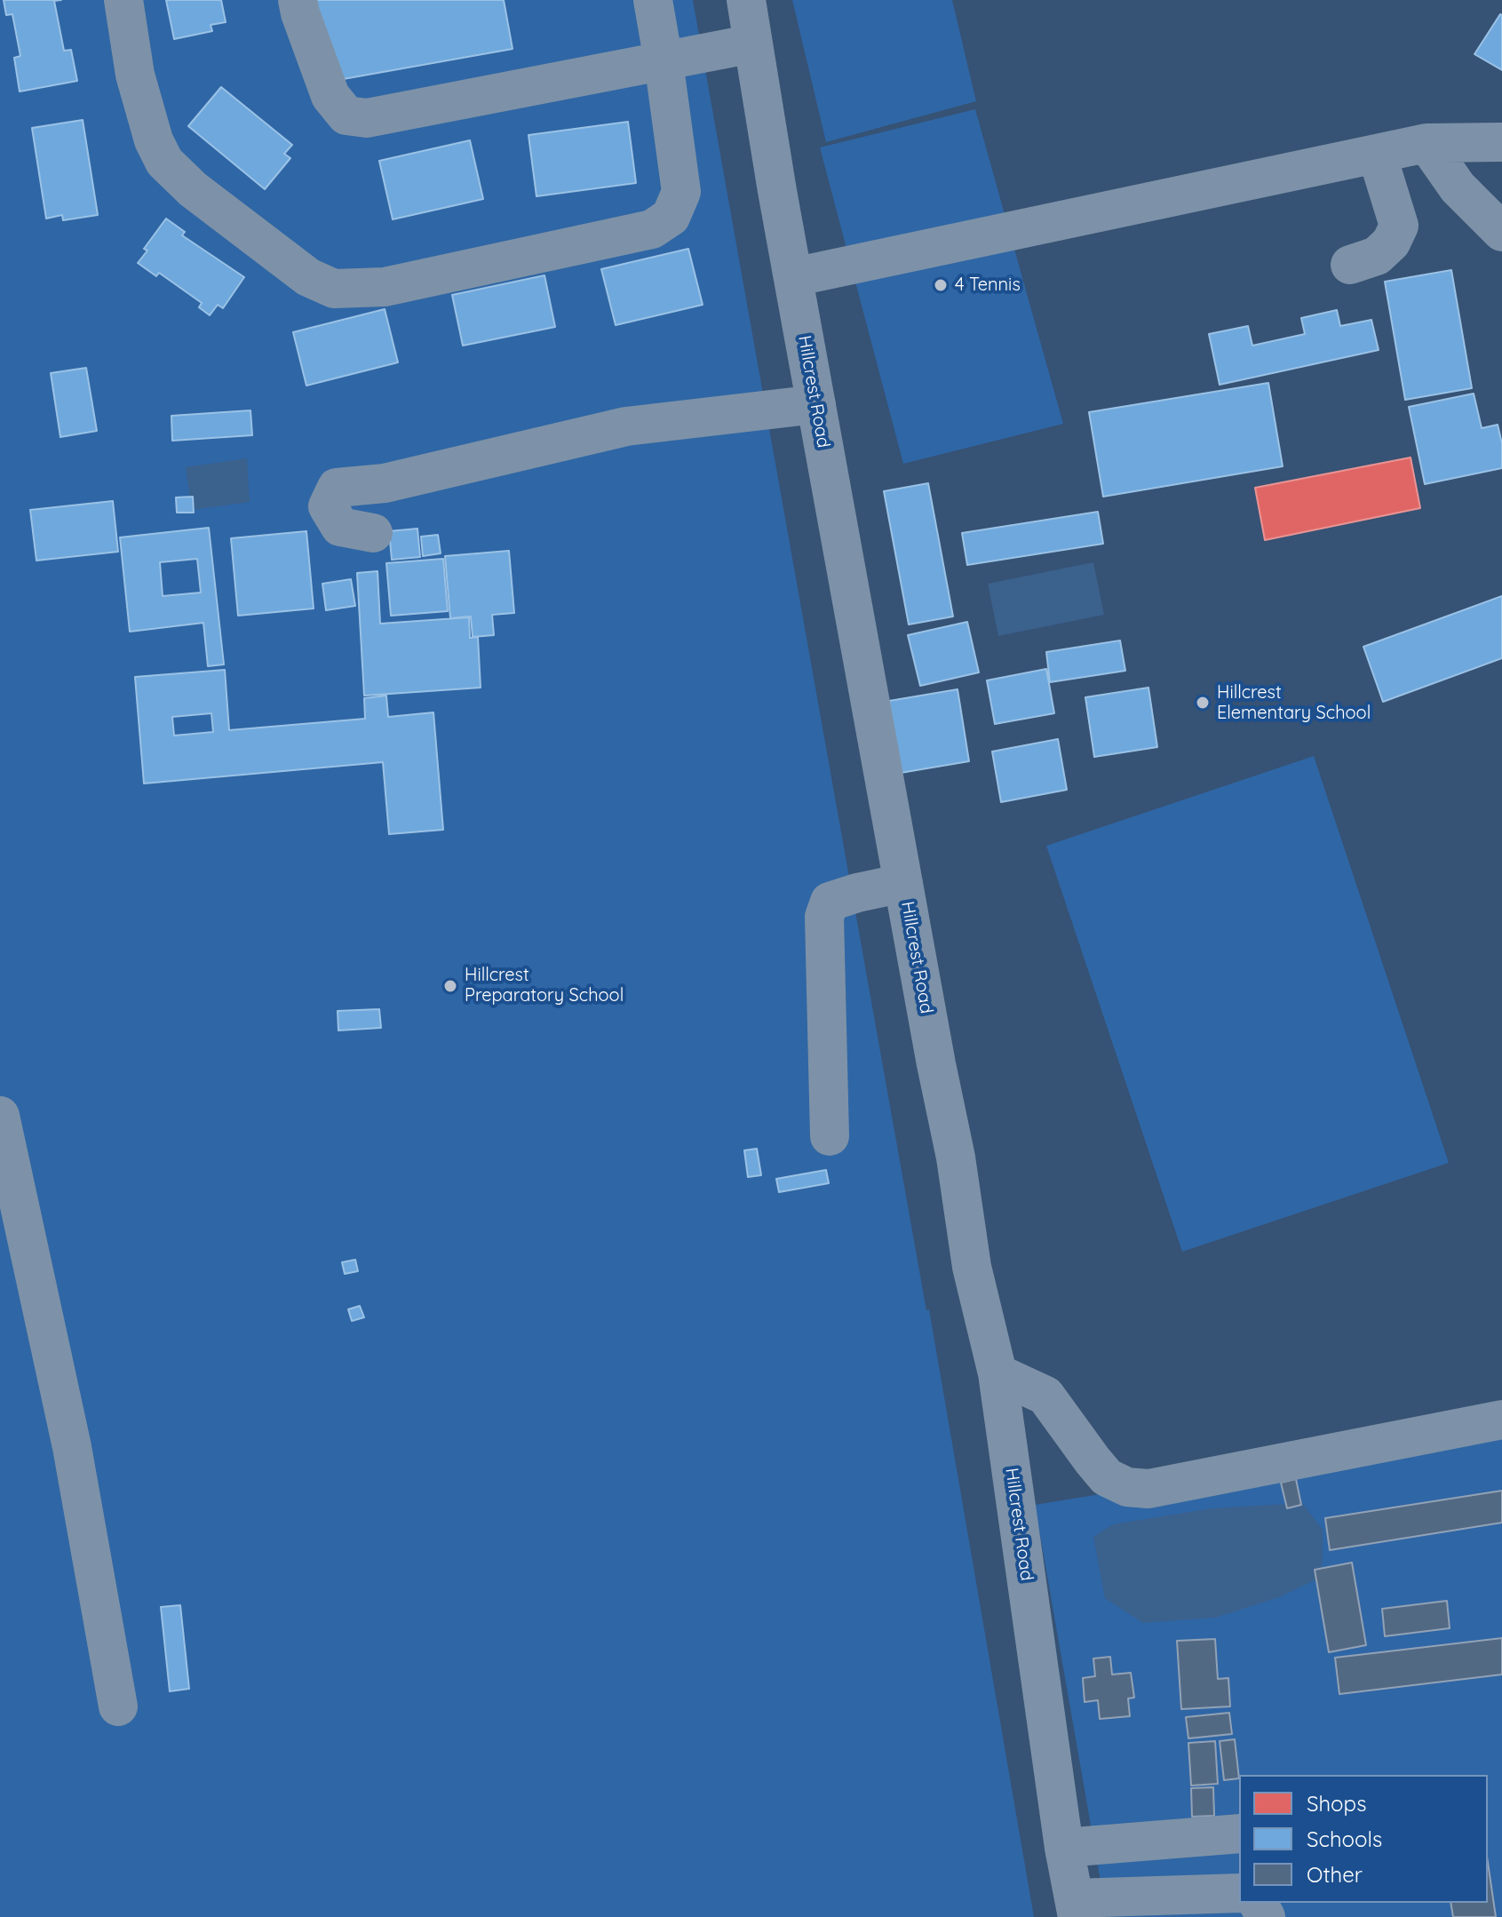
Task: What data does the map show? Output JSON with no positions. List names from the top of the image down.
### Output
{
  "streets": {
    "street": ["Hillcrest Road"]
  },
  "places": ["4 Tennis", "Hillcrest Elementary School", "Hillcrest Preparatory School"],
  "legend": ["Shops", "Schools", "Other"]
}
